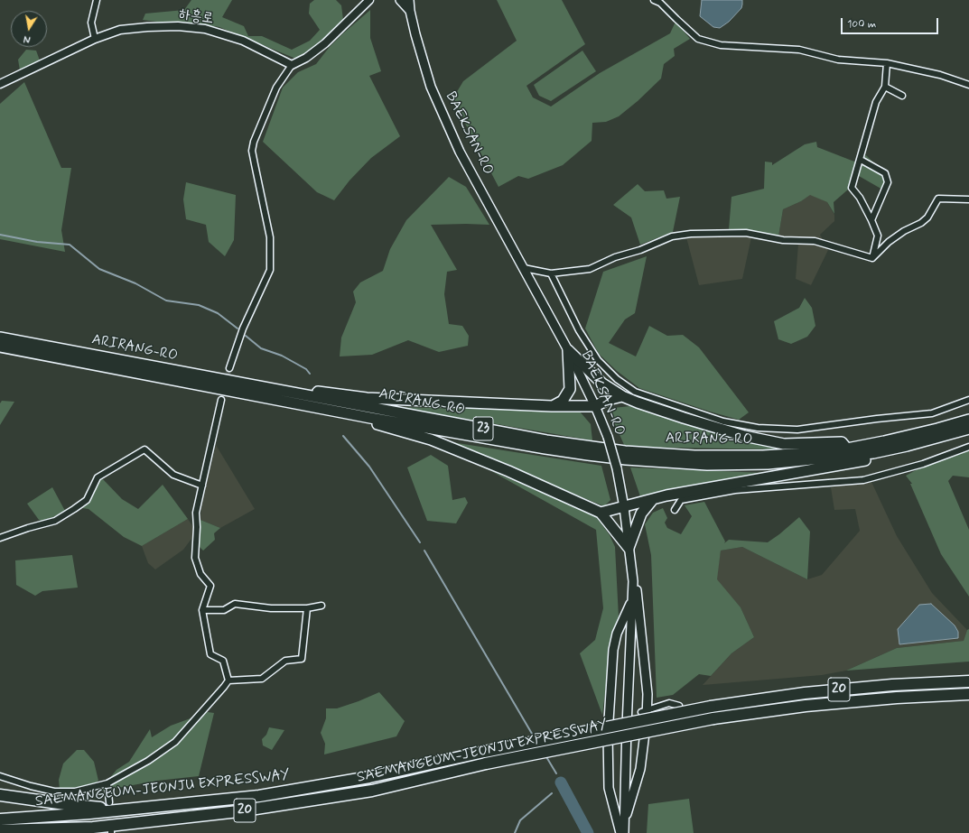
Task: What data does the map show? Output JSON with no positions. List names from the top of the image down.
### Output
{
  "streets": {
    "highway": [
      "ARIRANG-RO",
      "23",
      "20",
      "SAEMANGEUM-JEONJU EXPRESSWAY"
    ],
    "main road": ["BAEKSAN-RO"],
    "street": ["하흥로"]
  },
  "scale_bar": "100 m",
  "north": "bottom"
}
